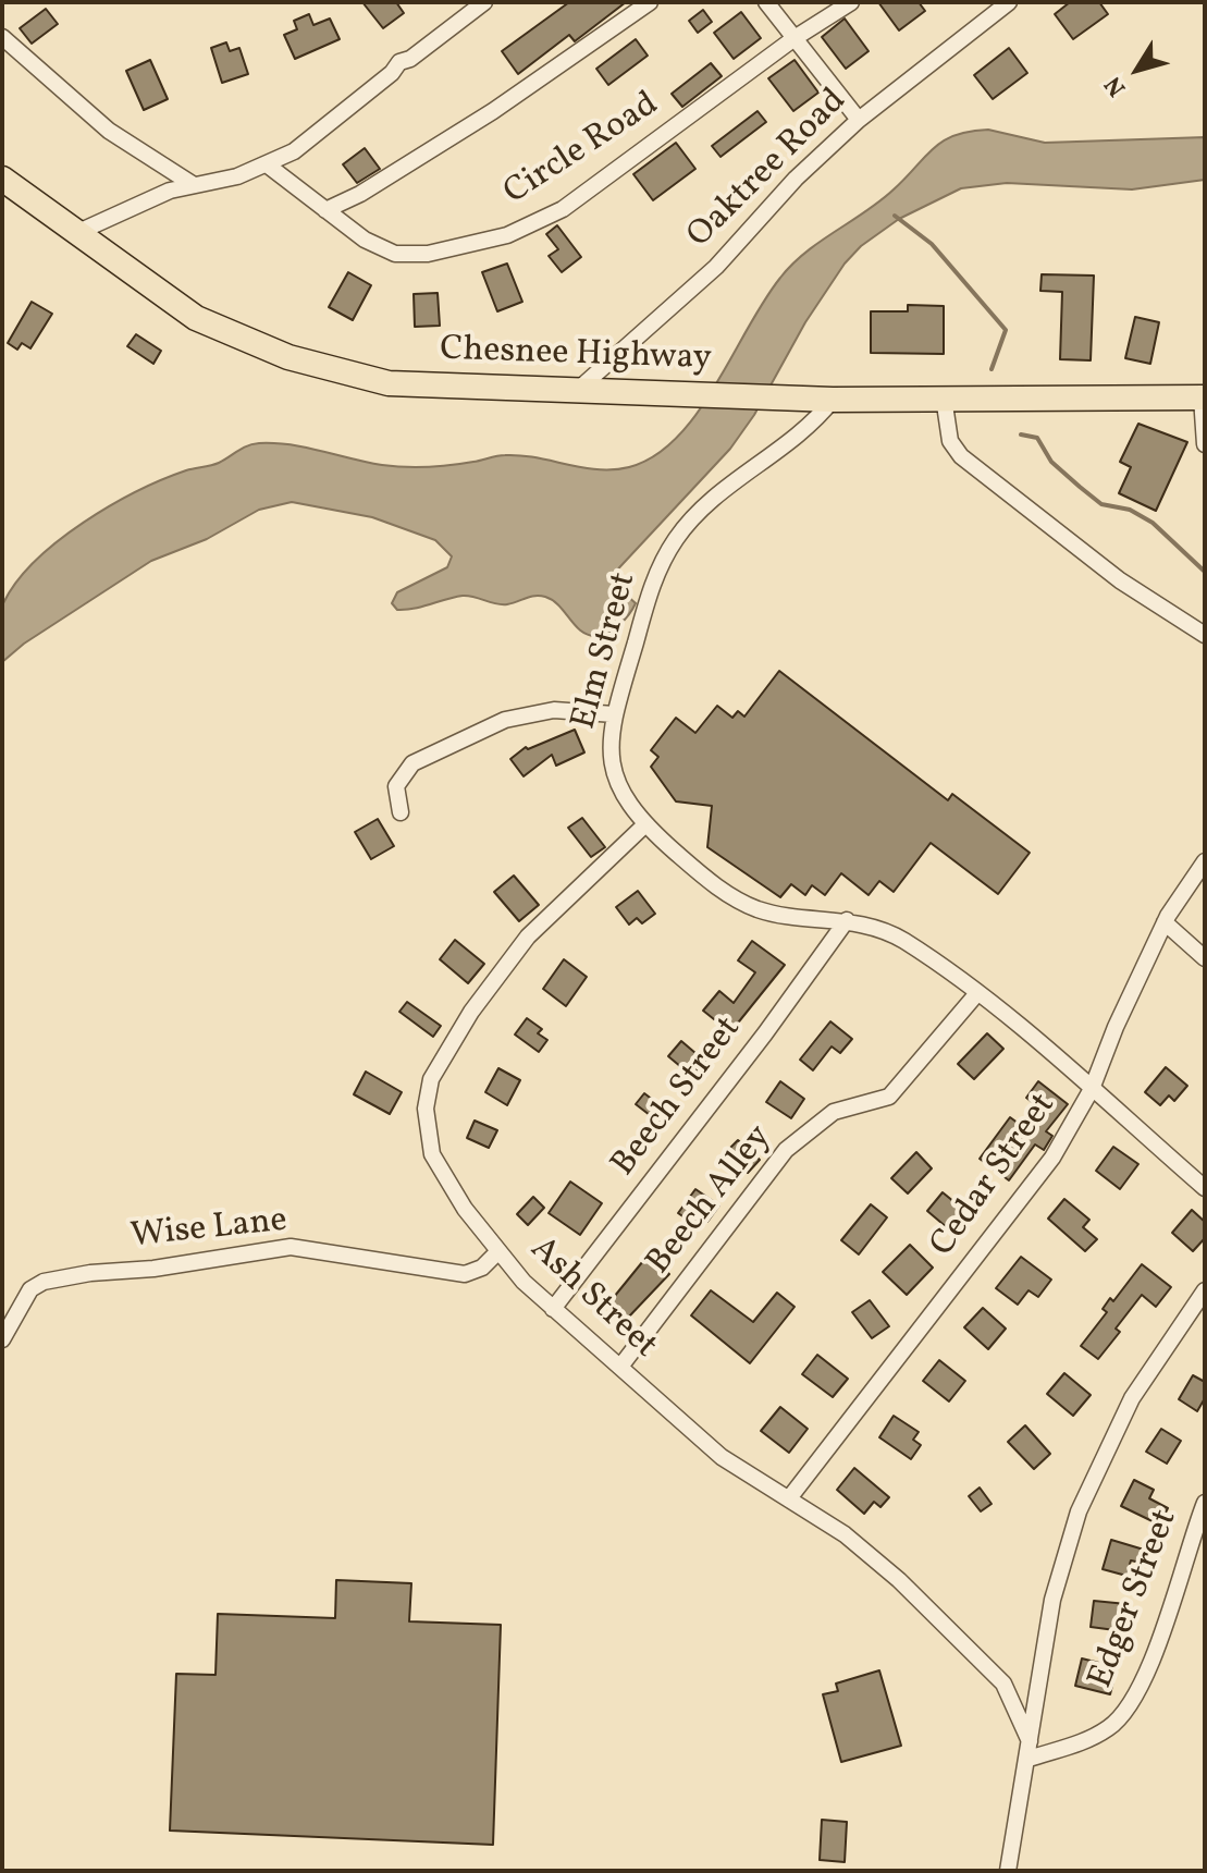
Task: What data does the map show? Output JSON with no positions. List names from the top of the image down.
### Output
{
  "streets": {
    "main road": ["Chesnee Highway"],
    "street": [
      "Circle Road",
      "Oaktree Road",
      "Elm Street",
      "Beech Street",
      "Cedar Street",
      "Beech Alley",
      "Wise Lane",
      "Ash Street",
      "Edger Street"
    ]
  },
  "crossings": [
    ["Oaktree Road", "Chesnee Highway"],
    ["Chesnee Highway", "Elm Street"],
    ["Elm Street", "Beech Street"],
    ["Elm Street", "Cedar Street"],
    ["Elm Street", "Beech Alley"],
    ["Elm Street", "Ash Street"],
    ["Beech Street", "Ash Street"],
    ["Cedar Street", "Ash Street"],
    ["Beech Alley", "Ash Street"],
    ["Wise Lane", "Ash Street"]
  ],
  "north": "bottom left"
}
